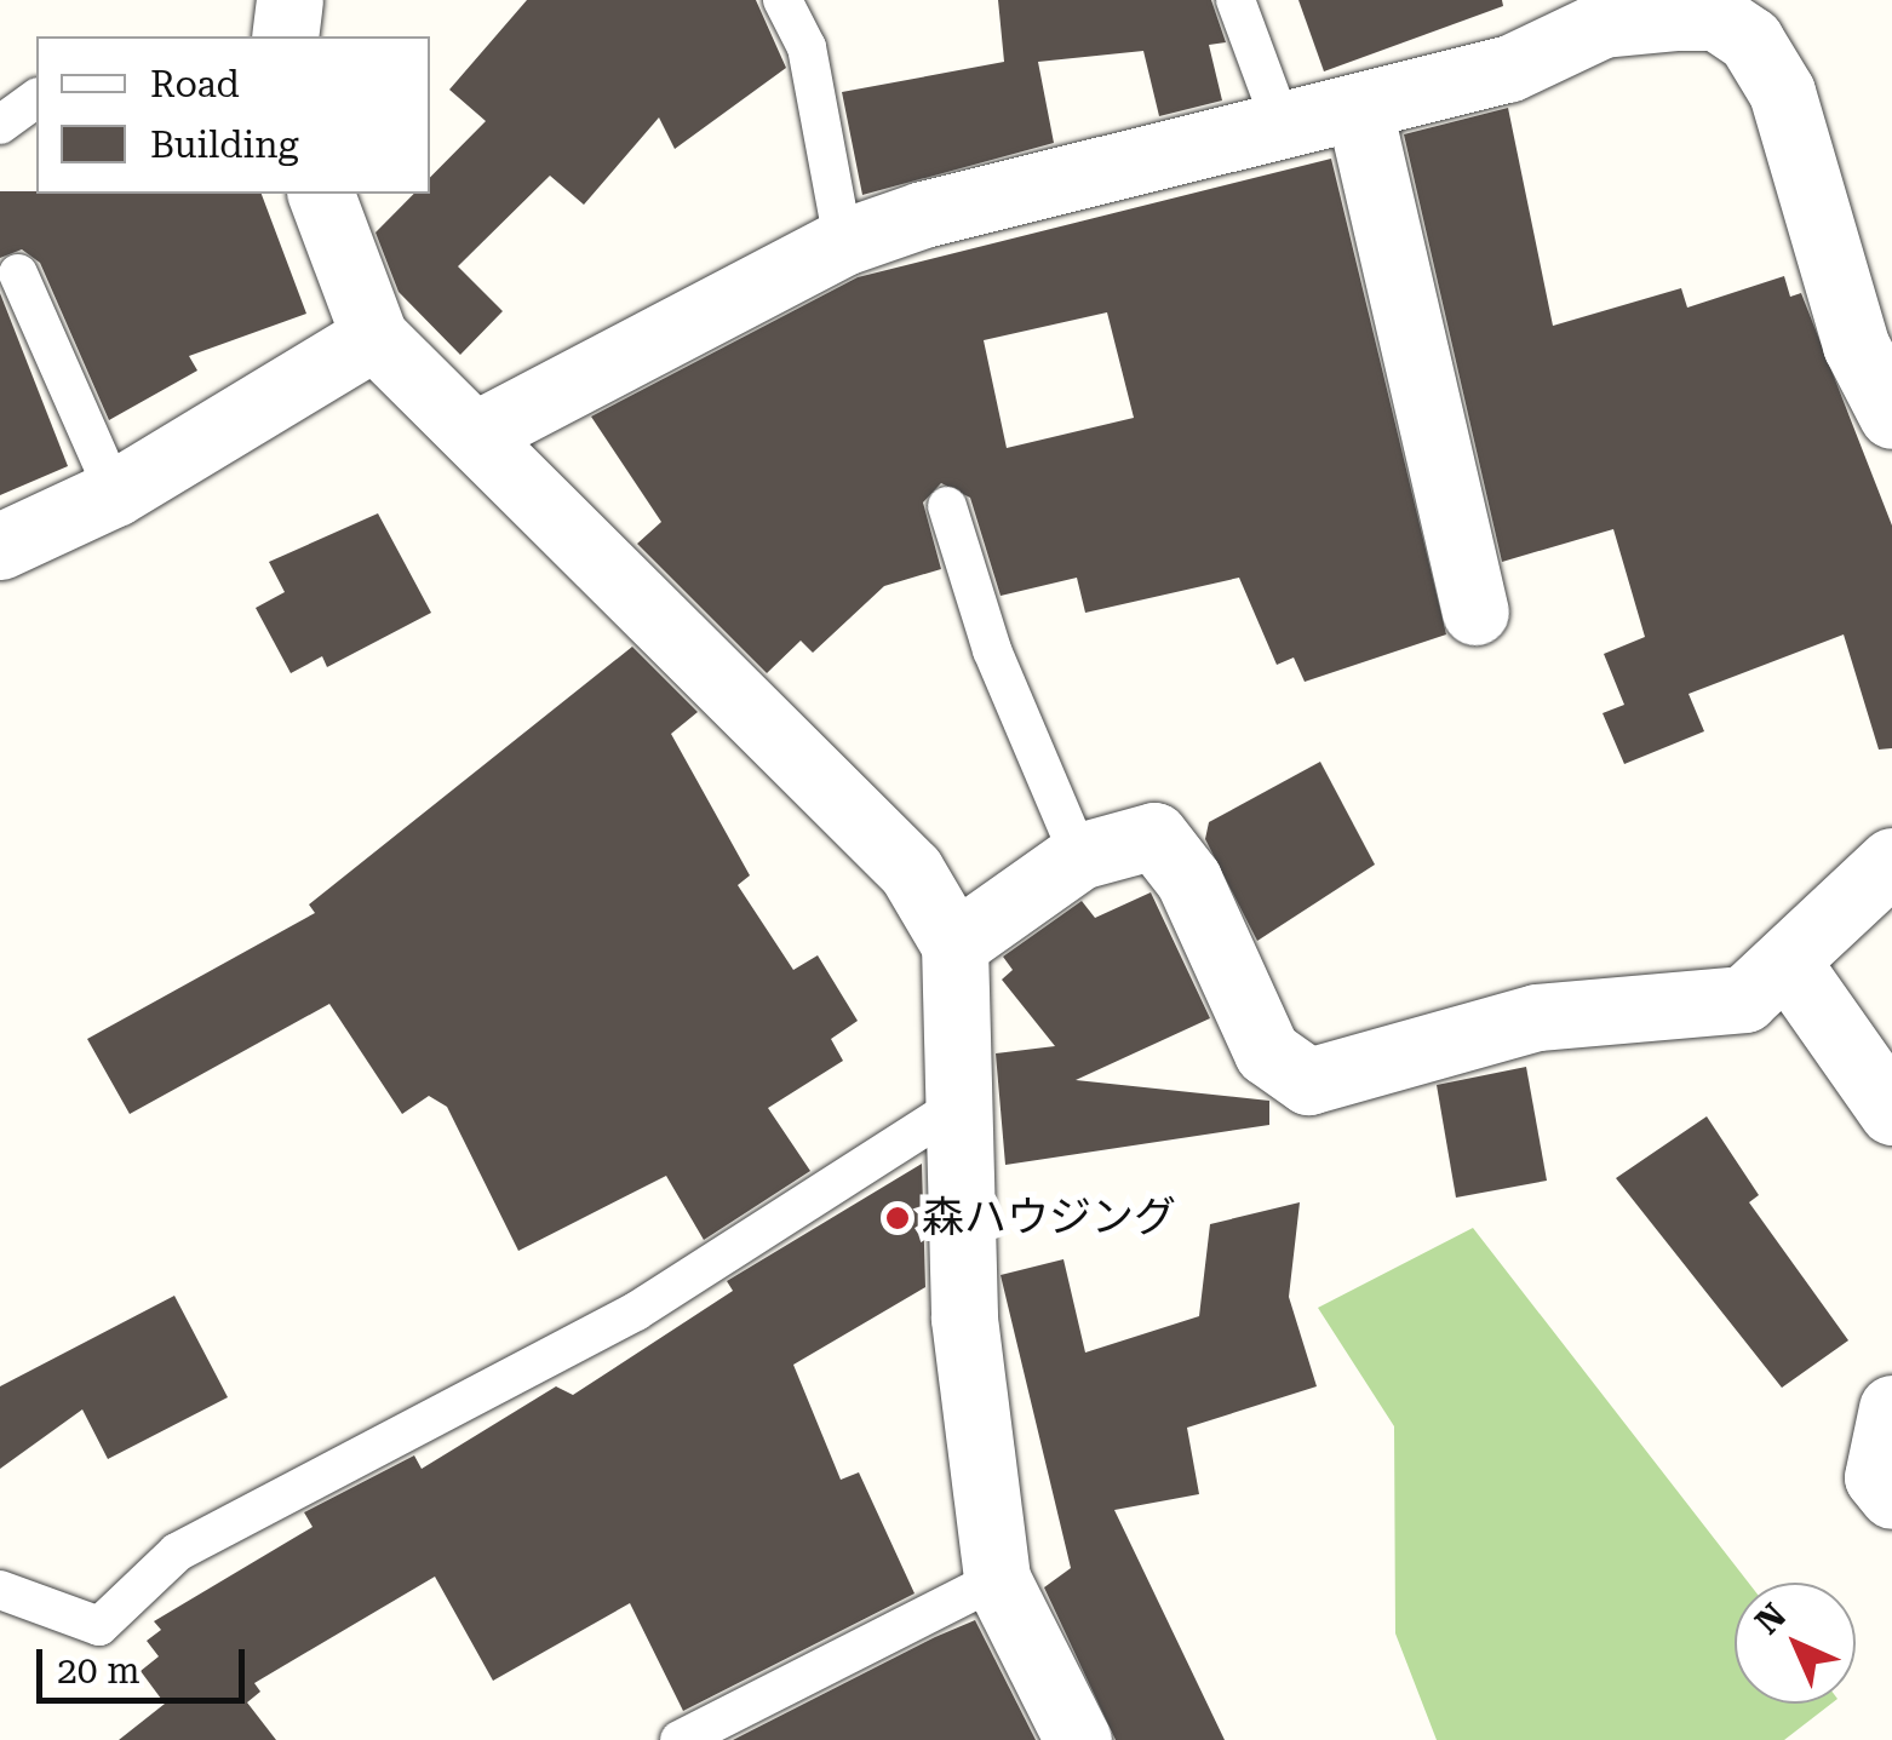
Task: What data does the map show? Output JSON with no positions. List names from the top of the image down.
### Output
{
  "places": ["森ハウジング"],
  "legend": ["Road", "Building"],
  "scale_bar": "20 m",
  "north": "top left"
}
